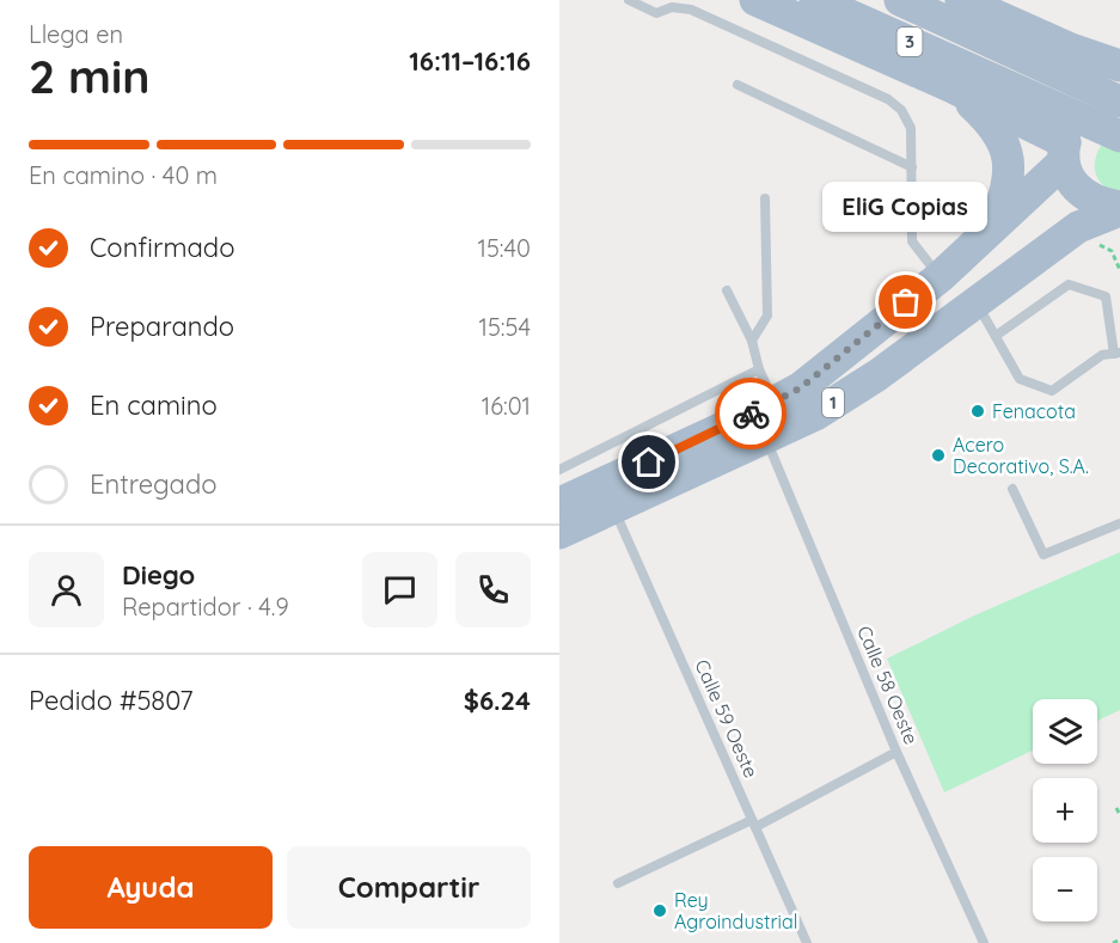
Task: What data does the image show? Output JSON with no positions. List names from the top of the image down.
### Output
{
  "streets": {
    "main road": ["3", "1"],
    "lane": ["Calle 58 Oeste", "Calle 59 Oeste"]
  },
  "crossings": [
    ["1", "Calle 58 Oeste"],
    ["1", "Calle 59 Oeste"]
  ],
  "places": [
    "EliG Copias",
    "Fenacota",
    "Acero Decorativo, S.A.",
    "Rey Agroindustrial"
  ],
  "page": {
    "heading": ["2 min", "Llega en", "16:11–16:16"],
    "panel": [
      "Diego",
      "Repartidor · 4.9",
      "Pedido #5807",
      "$6.24"
    ],
    "bar": "En camino · 40 m",
    "bubble": "EliG Copias",
    "list": [
      ["Confirmado", "15:40"],
      ["Preparando", "15:54"],
      ["En camino", "16:01"],
      "Entregado"
    ],
    "map_buttons": ["+", "−"],
    "buttons": ["Ayuda", "Compartir"]
  }
}
